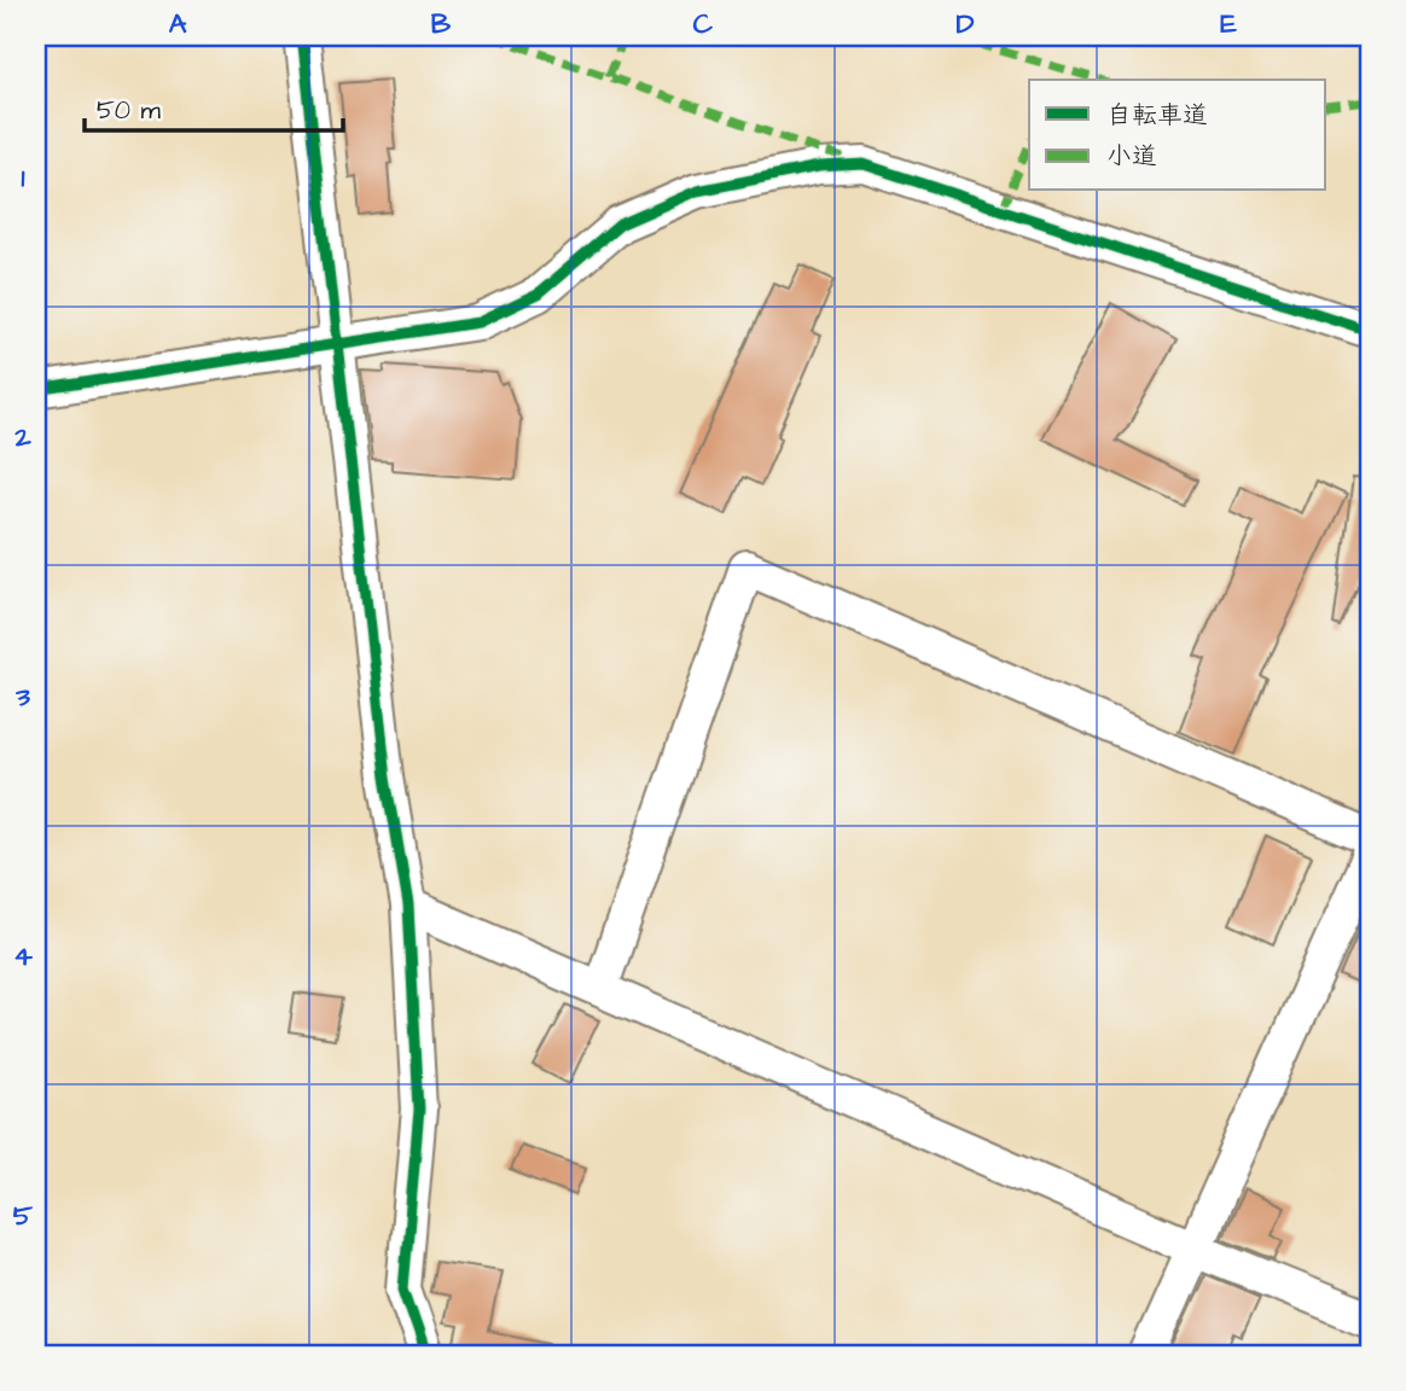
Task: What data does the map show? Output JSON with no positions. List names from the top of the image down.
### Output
{
  "legend": ["自転車道", "小道"],
  "scale_bar": "50 m",
  "grid": {
    "columns": [
      "A",
      "B",
      "C",
      "D",
      "E"
    ],
    "rows": [
      "1",
      "2",
      "3",
      "4",
      "5"
    ]
  }
}
